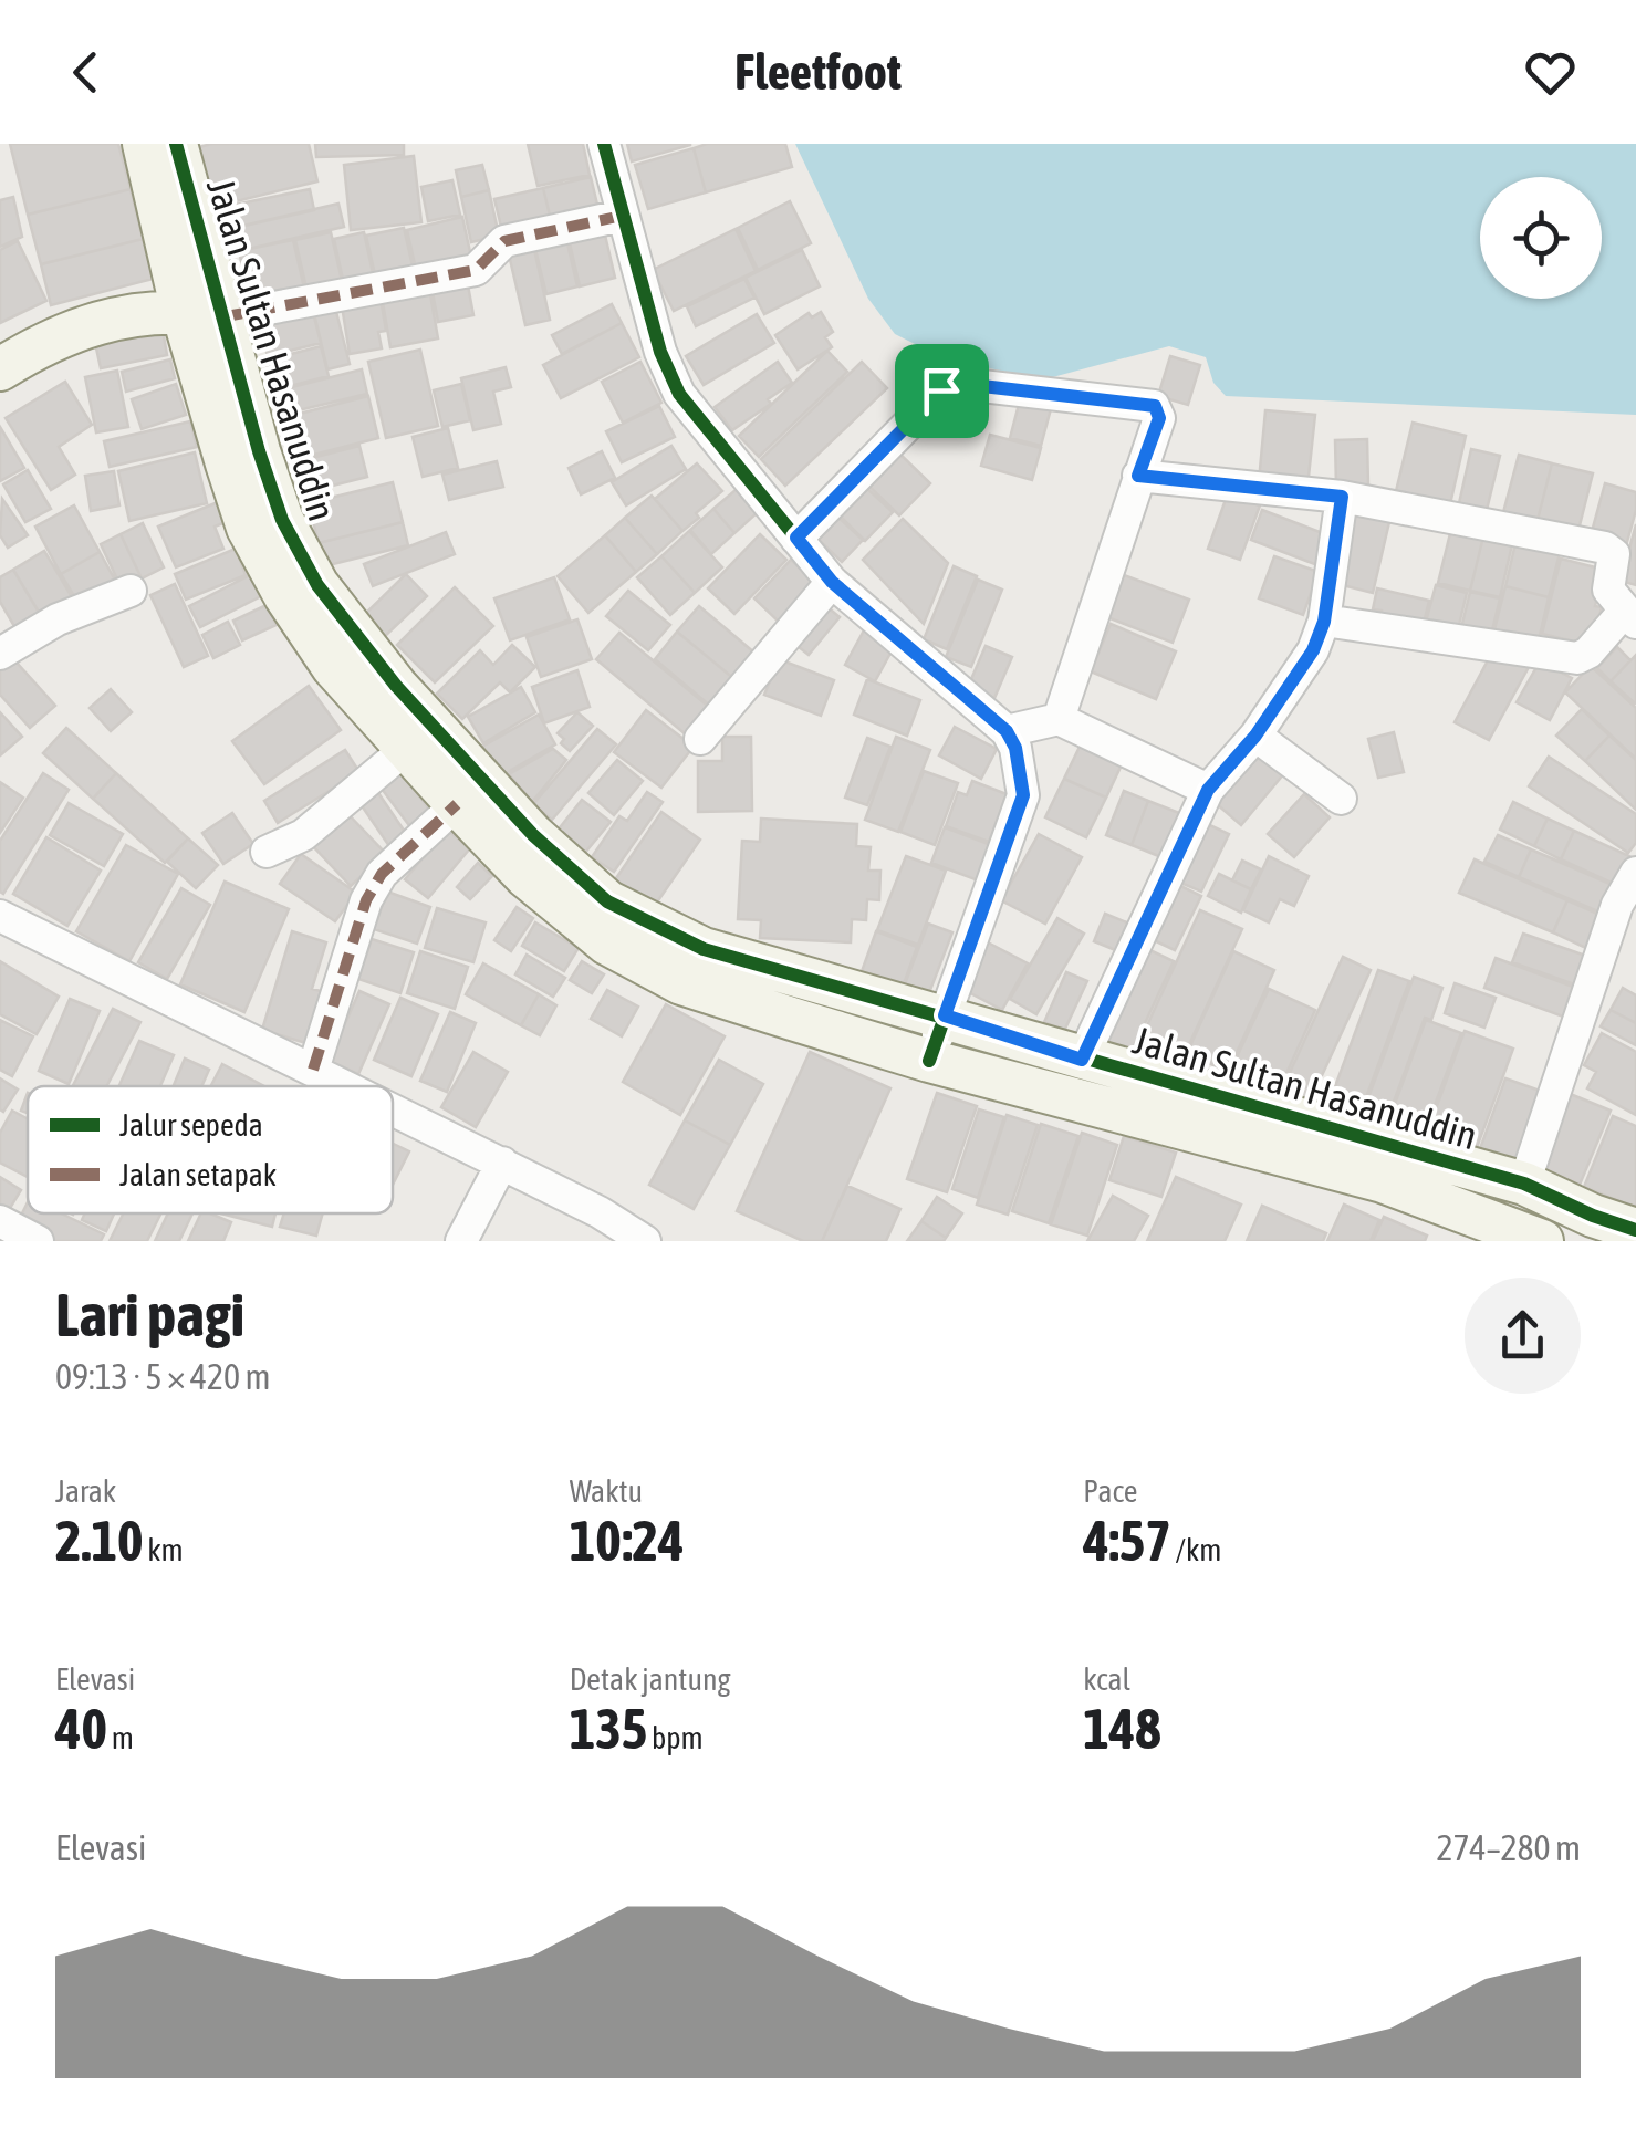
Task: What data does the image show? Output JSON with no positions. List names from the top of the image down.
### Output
{
  "streets": {
    "street": ["Jalan Sultan Hasanuddin"]
  },
  "legend": ["Jalur sepeda", "Jalan setapak"],
  "page": {
    "header": "Fleetfoot",
    "heading": ["Lari pagi", "09:13 · 5 × 420 m"],
    "stats": [
      ["Jarak", "2.10 km"],
      ["Waktu", "10:24"],
      ["Pace", "4:57 /km"],
      ["Elevasi", "40 m"],
      ["Detak jantung", "135 bpm"],
      ["kcal", "148"]
    ],
    "chart": ["Elevasi", "274–280 m"]
  }
}
